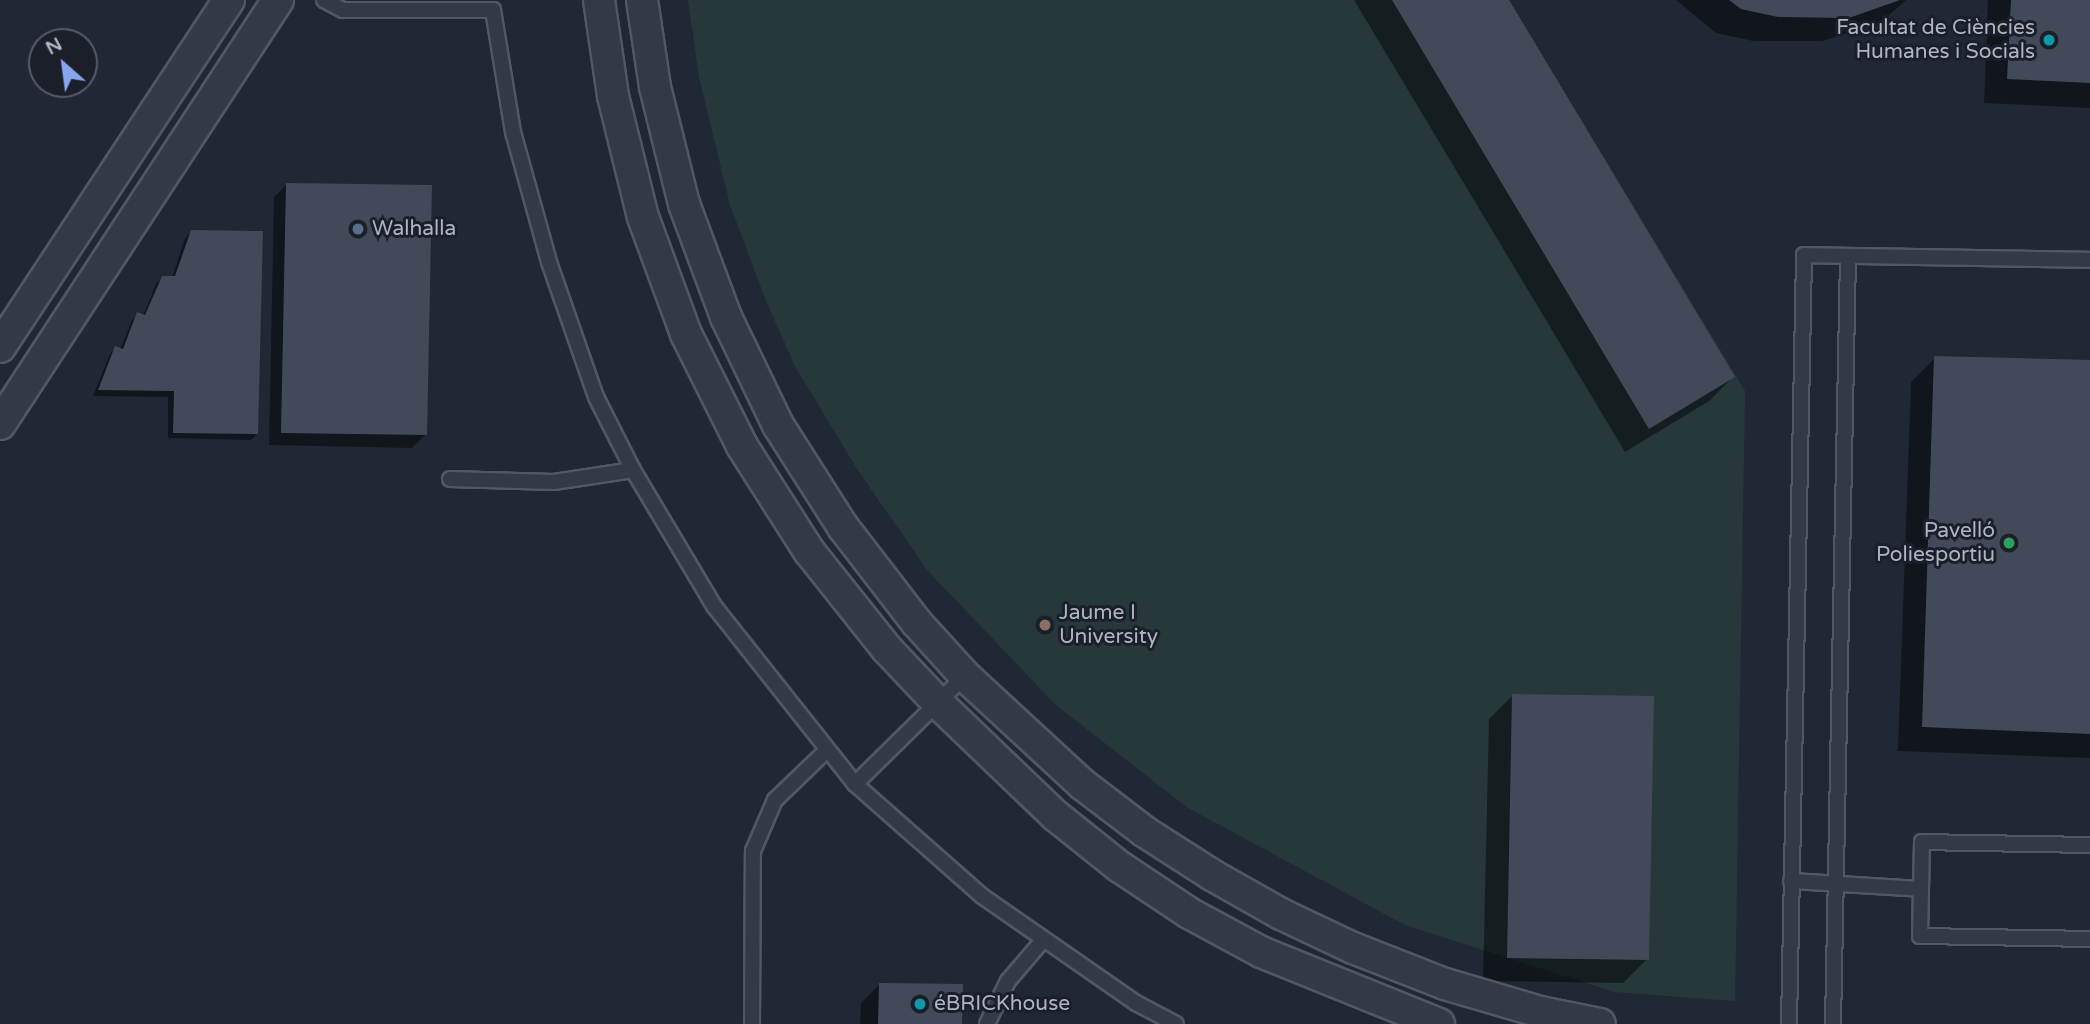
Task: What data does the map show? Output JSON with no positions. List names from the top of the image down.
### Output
{
  "places": [
    "Facultat de Ciències Humanes i Socials",
    "Walhalla",
    "Pavelló Poliesportiu",
    "Jaume I University",
    "éBRICKhouse"
  ],
  "north": "top left"
}
